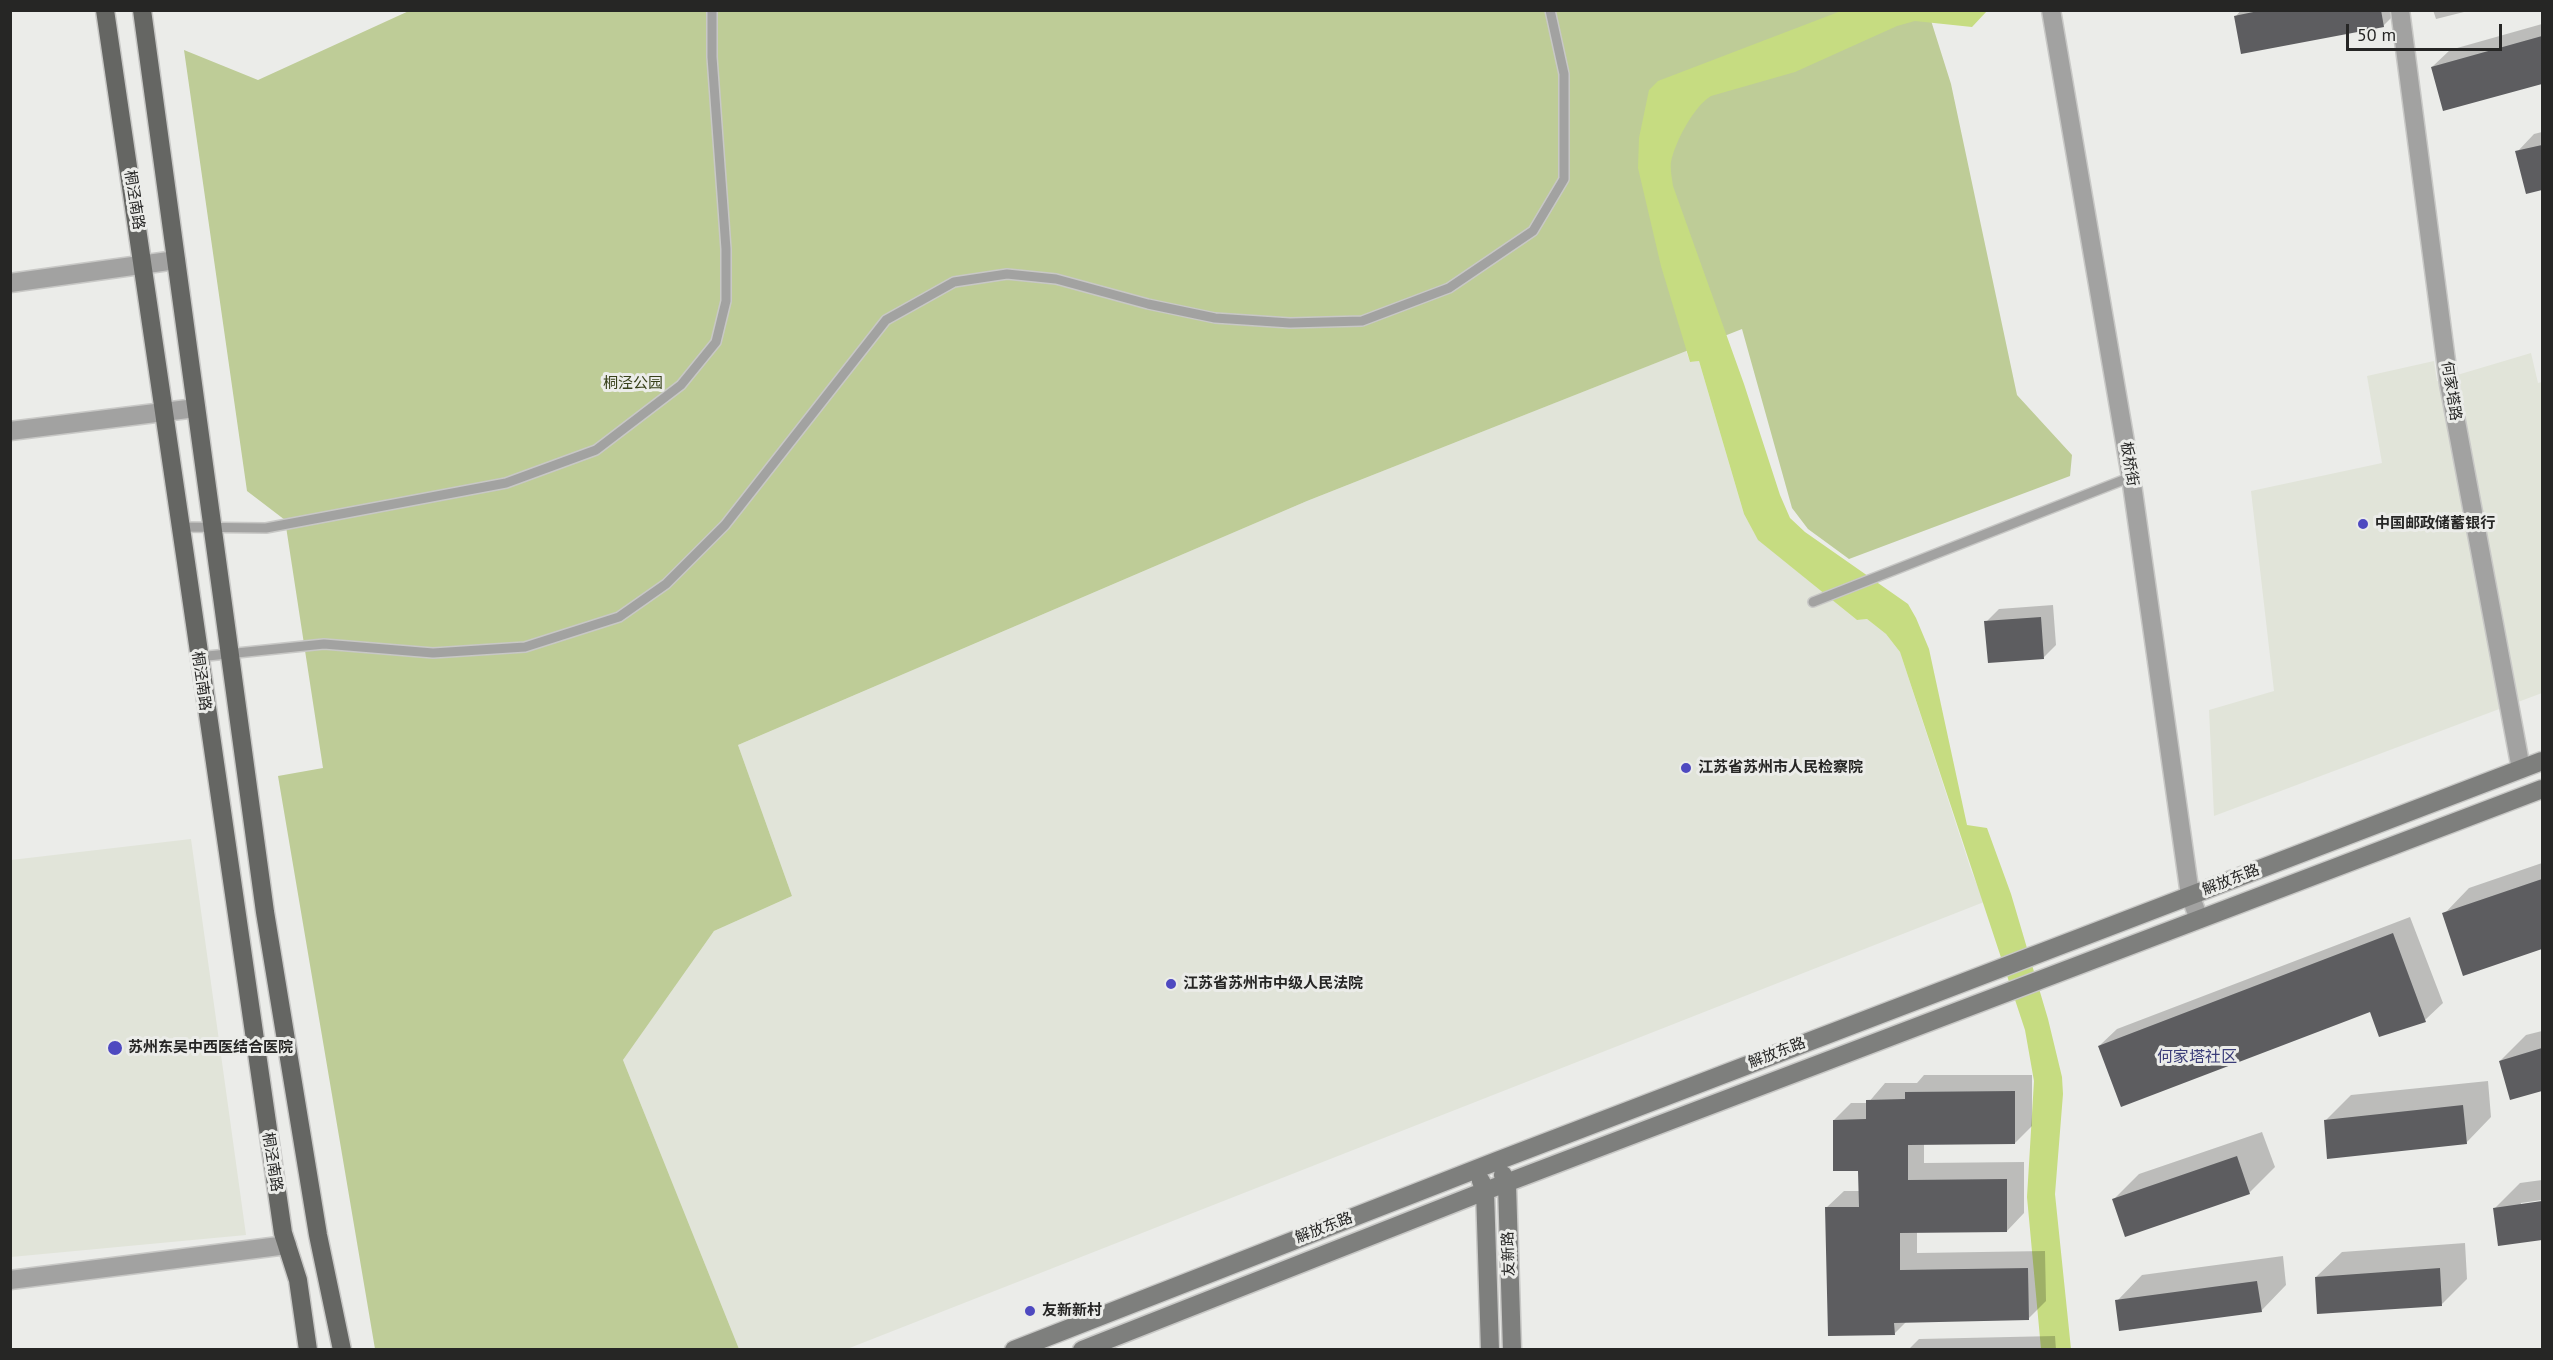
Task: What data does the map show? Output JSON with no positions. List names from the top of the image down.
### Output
{
  "streets": {
    "main road": ["桐泾南路", "解放东路", "友新路"],
    "street": ["何家塔路", "板桥街"]
  },
  "crossings": [
    ["何家塔路", "解放东路"],
    ["板桥街", "解放东路"],
    ["解放东路", "友新路"]
  ],
  "districts": ["何家塔社区"],
  "parks": ["桐泾公园"],
  "places": [
    "中国邮政储蓄银行",
    "江苏省苏州市人民检察院",
    "江苏省苏州市中级人民法院",
    "苏州东吴中西医结合医院",
    "友新新村"
  ],
  "scale_bar": "50 m"
}
